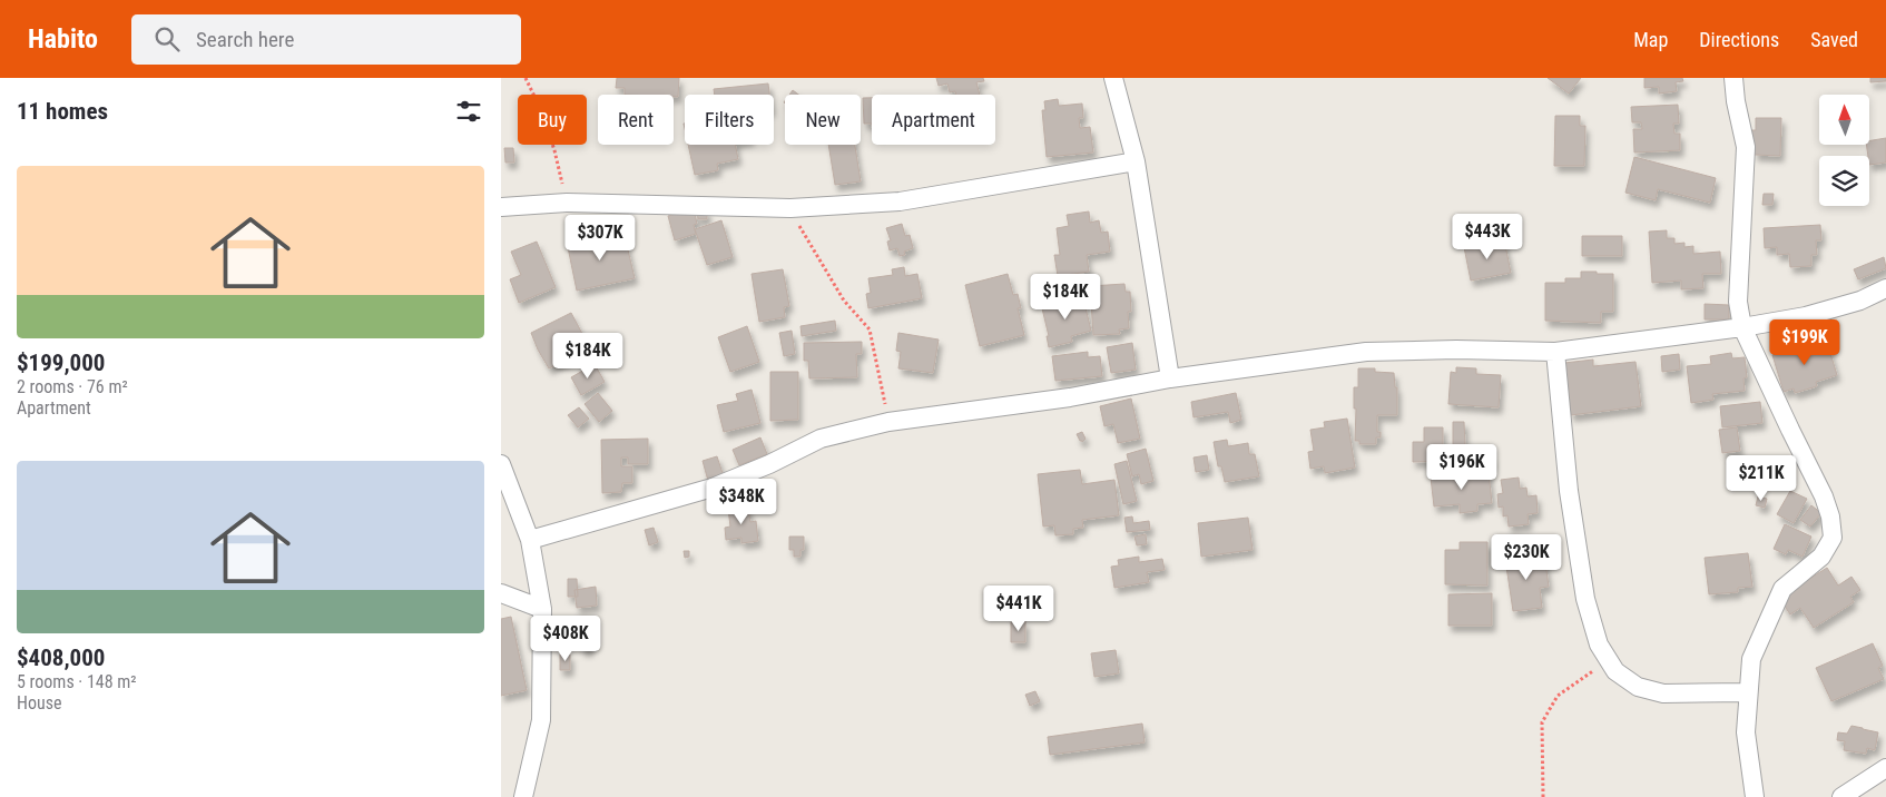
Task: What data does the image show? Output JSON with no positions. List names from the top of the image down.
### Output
{
  "north": "top",
  "page": {
    "header": "Habito",
    "search": "Search here",
    "nav": ["Map", "Directions", "Saved"],
    "heading": "11 homes",
    "chip": [
      "Buy",
      "Rent",
      "Filters",
      "New",
      "Apartment"
    ],
    "list": [
      {
        "name": "$199,000",
        "note": "2 rooms · 76 m² · Apartment"
      },
      {
        "name": "$408,000",
        "note": "5 rooms · 148 m² · House"
      }
    ],
    "price": [
      "$443K",
      "$307K",
      "$184K",
      "$199K",
      "$184K",
      "$196K",
      "$211K",
      "$348K",
      "$230K",
      "$441K",
      "$408K"
    ]
  }
}
